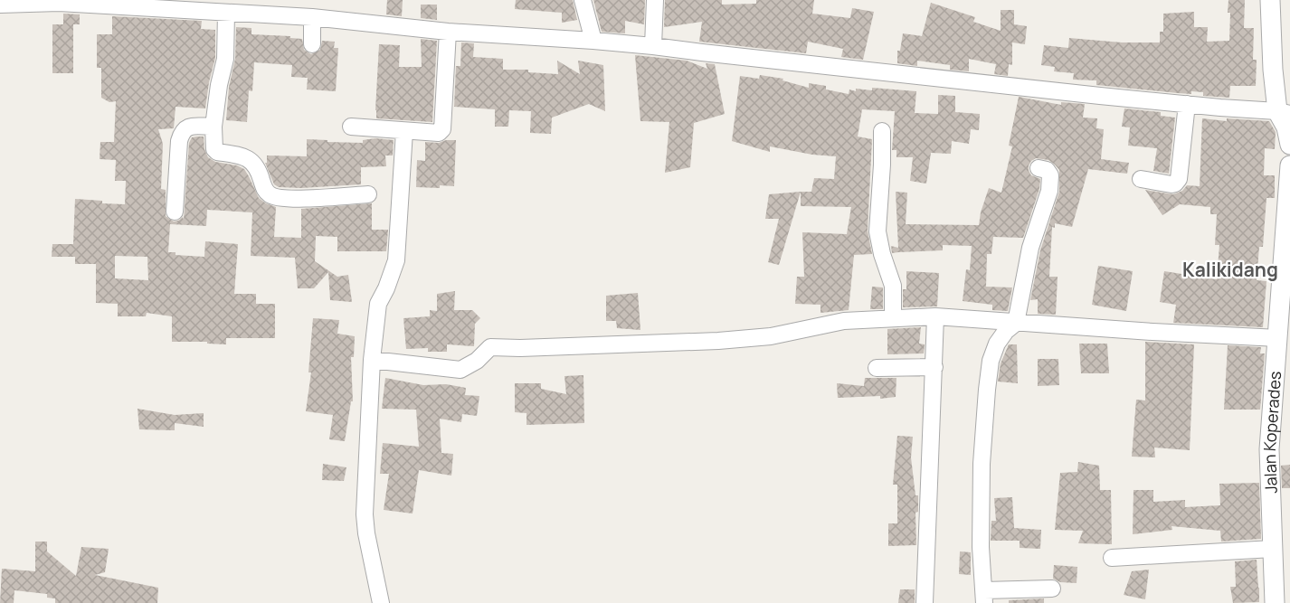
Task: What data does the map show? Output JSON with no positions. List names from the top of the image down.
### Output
{
  "streets": {
    "street": ["Jalan Koperades"]
  },
  "districts": ["Kalikidang"]
}
